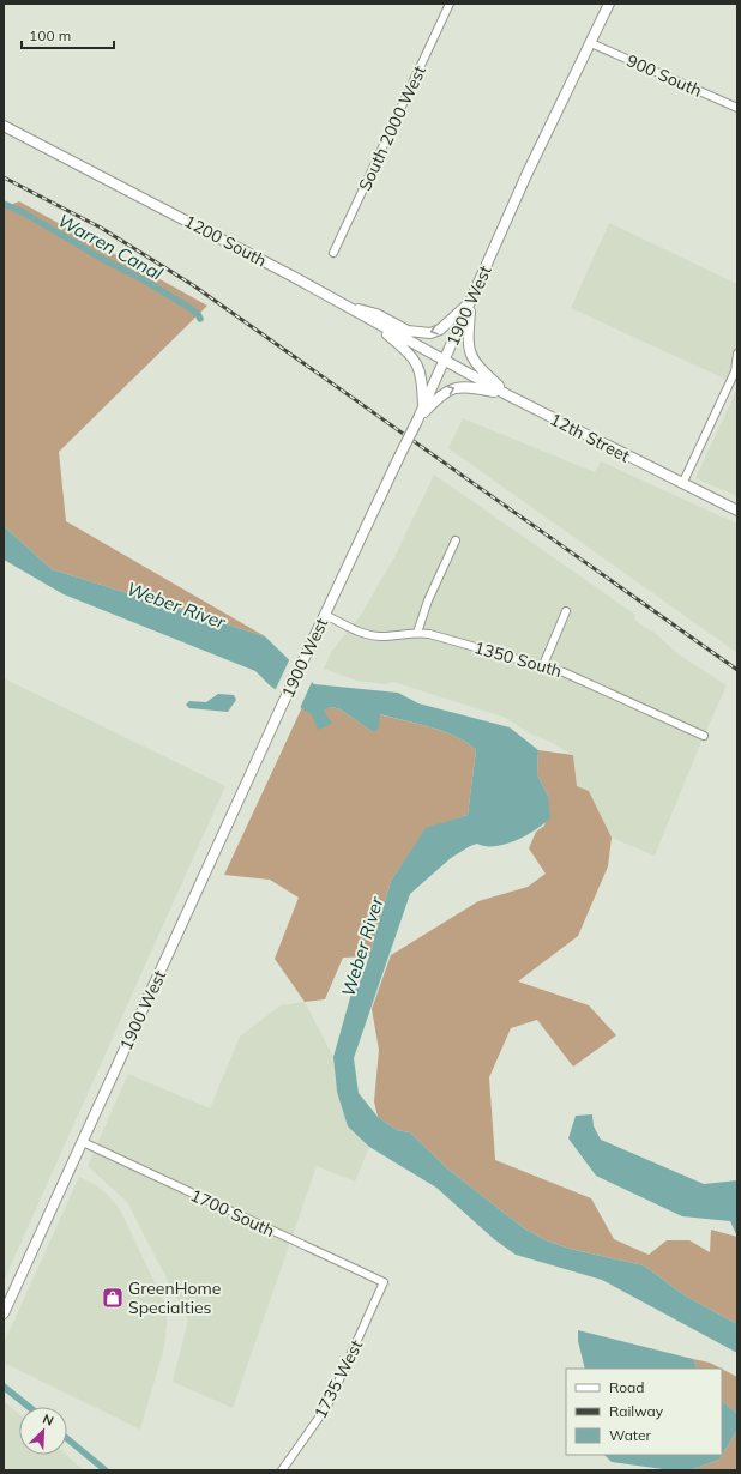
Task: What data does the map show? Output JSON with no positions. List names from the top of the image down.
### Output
{
  "streets": {
    "main road": ["1200 South", "1900 West", "12th Street"],
    "street": [
      "900 South",
      "South 2000 West",
      "1350 South",
      "1700 South",
      "1735 West"
    ]
  },
  "crossings": [
    ["900 South", "1900 West"],
    ["1200 South", "1900 West"],
    ["1200 South", "12th Street"],
    ["1900 West", "12th Street"],
    ["1900 West", "1350 South"],
    ["1900 West", "1700 South"],
    ["1700 South", "1735 West"]
  ],
  "water": ["Warren Canal", "Weber River"],
  "places": {
    "shop": ["GreenHome Specialties"]
  },
  "legend": ["Road", "Railway", "Water"],
  "scale_bar": "100 m",
  "north": "top right"
}
